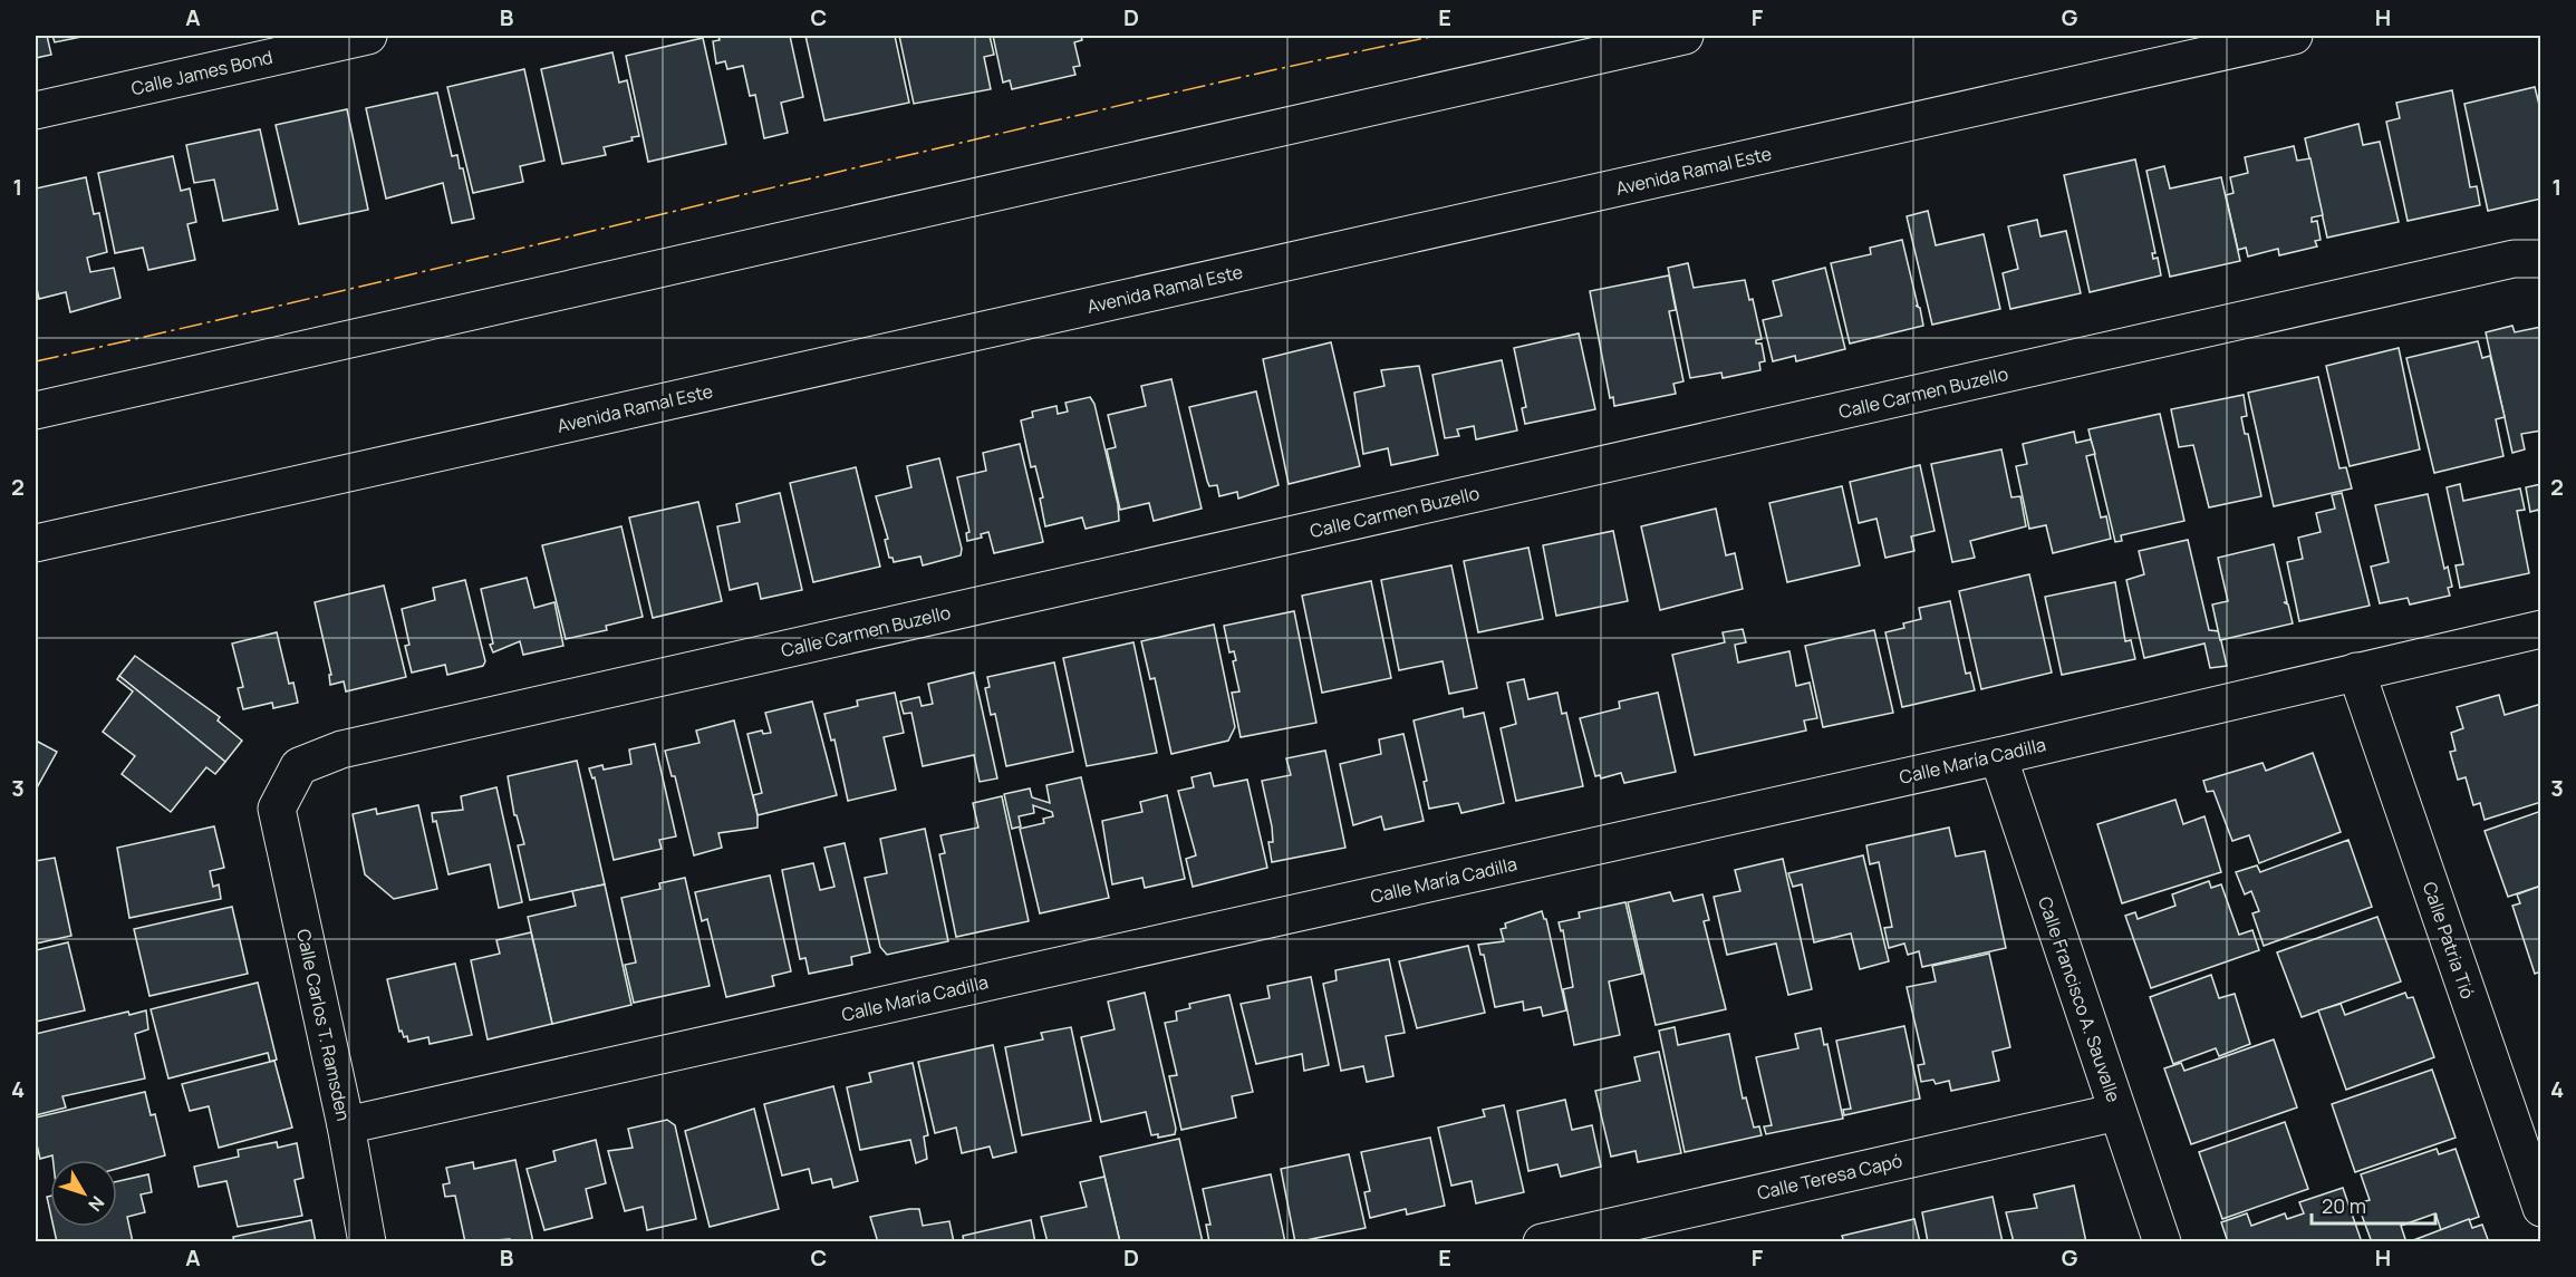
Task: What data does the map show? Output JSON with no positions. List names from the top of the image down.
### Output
{
  "streets": {
    "street": [
      "Calle James Bond",
      "Avenida Ramal Este",
      "Calle Carmen Buzello",
      "Calle María Cadilla",
      "Calle Patria Tió",
      "Calle Francisco A. Sauvalle",
      "Calle Carlos T. Ramsden",
      "Calle Teresa Capó"
    ]
  },
  "crossings": [
    ["Calle Carmen Buzello", "Calle Carlos T. Ramsden"],
    ["Calle María Cadilla", "Calle Patria Tió"],
    ["Calle María Cadilla", "Calle Francisco A. Sauvalle"],
    ["Calle María Cadilla", "Calle Carlos T. Ramsden"],
    ["Calle Francisco A. Sauvalle", "Calle Teresa Capó"]
  ],
  "scale_bar": "20 m",
  "north": "bottom right",
  "grid": {
    "columns": [
      "A",
      "B",
      "C",
      "D",
      "E",
      "F",
      "G",
      "H"
    ],
    "rows": [
      "1",
      "2",
      "3",
      "4"
    ]
  }
}
